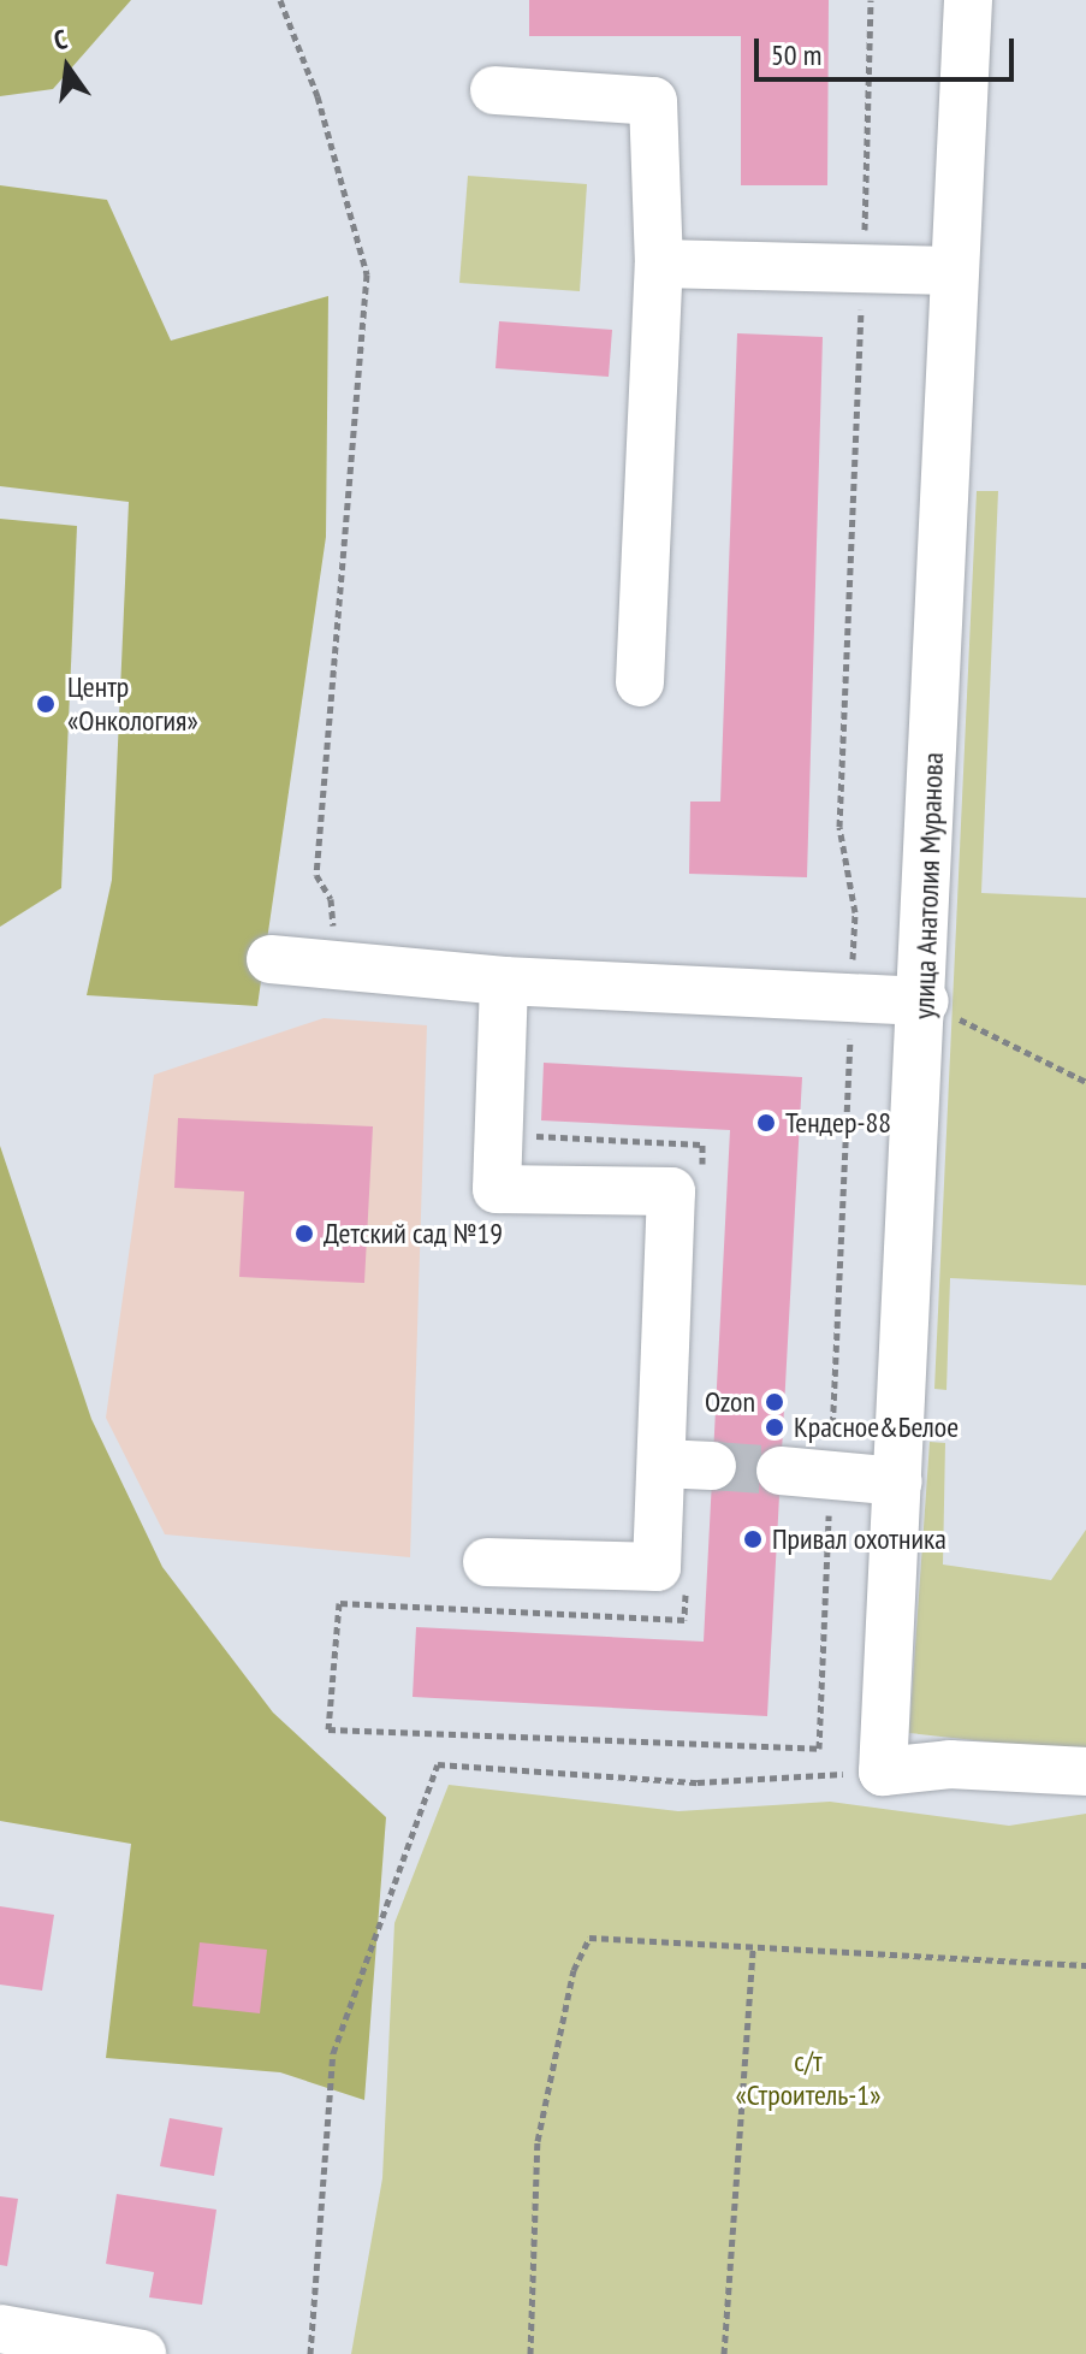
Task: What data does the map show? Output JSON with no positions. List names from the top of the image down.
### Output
{
  "streets": {
    "street": ["улица Анатолия Муранова"]
  },
  "parks": ["с/т «Строитель-1»"],
  "places": [
    "Центр «Онкология»",
    "Тендер-88",
    "Детский сад №19",
    "Ozon",
    "Красное&Белое",
    "Привал охотника"
  ],
  "scale_bar": "50 m",
  "north": "top"
}
